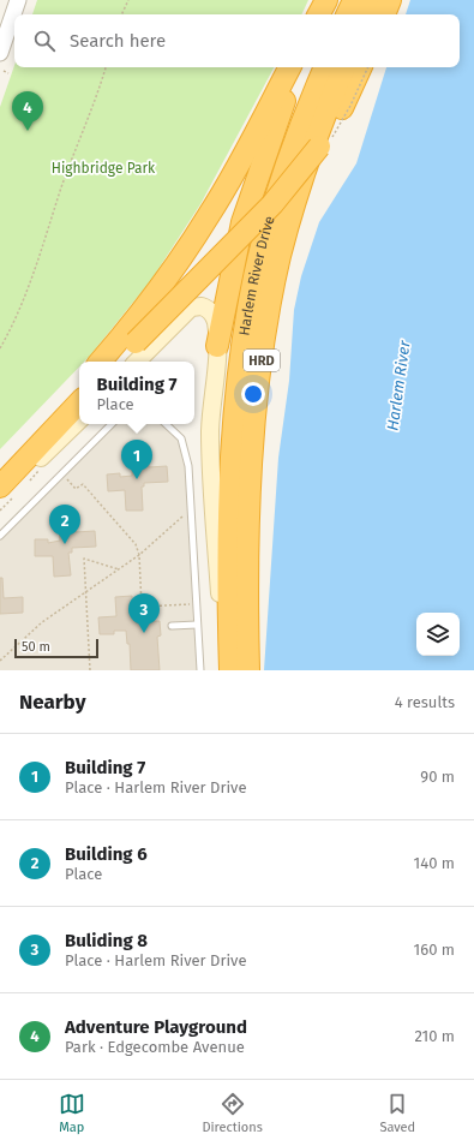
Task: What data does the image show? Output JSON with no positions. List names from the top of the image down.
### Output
{
  "streets": {
    "highway": ["Harlem River Drive", "HRD"]
  },
  "water": ["Harlem River"],
  "parks": ["Highbridge Park"],
  "scale_bar": "50 m",
  "page": {
    "search": "Search here",
    "pins": [
      "4",
      "1",
      "2",
      "3"
    ],
    "popup": ["Building 7", "Place"],
    "scale": "50 m",
    "heading": ["Nearby", "4 results"],
    "list": [
      {
        "mark": "1",
        "name": "Building 7",
        "note": "Place · Harlem River Drive",
        "value": "90 m"
      },
      {
        "mark": "2",
        "name": "Building 6",
        "note": "Place",
        "value": "140 m"
      },
      {
        "mark": "3",
        "name": "Buliding 8",
        "note": "Place · Harlem River Drive",
        "value": "160 m"
      },
      {
        "mark": "4",
        "name": "Adventure Playground",
        "note": "Park · Edgecombe Avenue",
        "value": "210 m"
      }
    ],
    "nav": ["Map", "Directions", "Saved"]
  }
}
